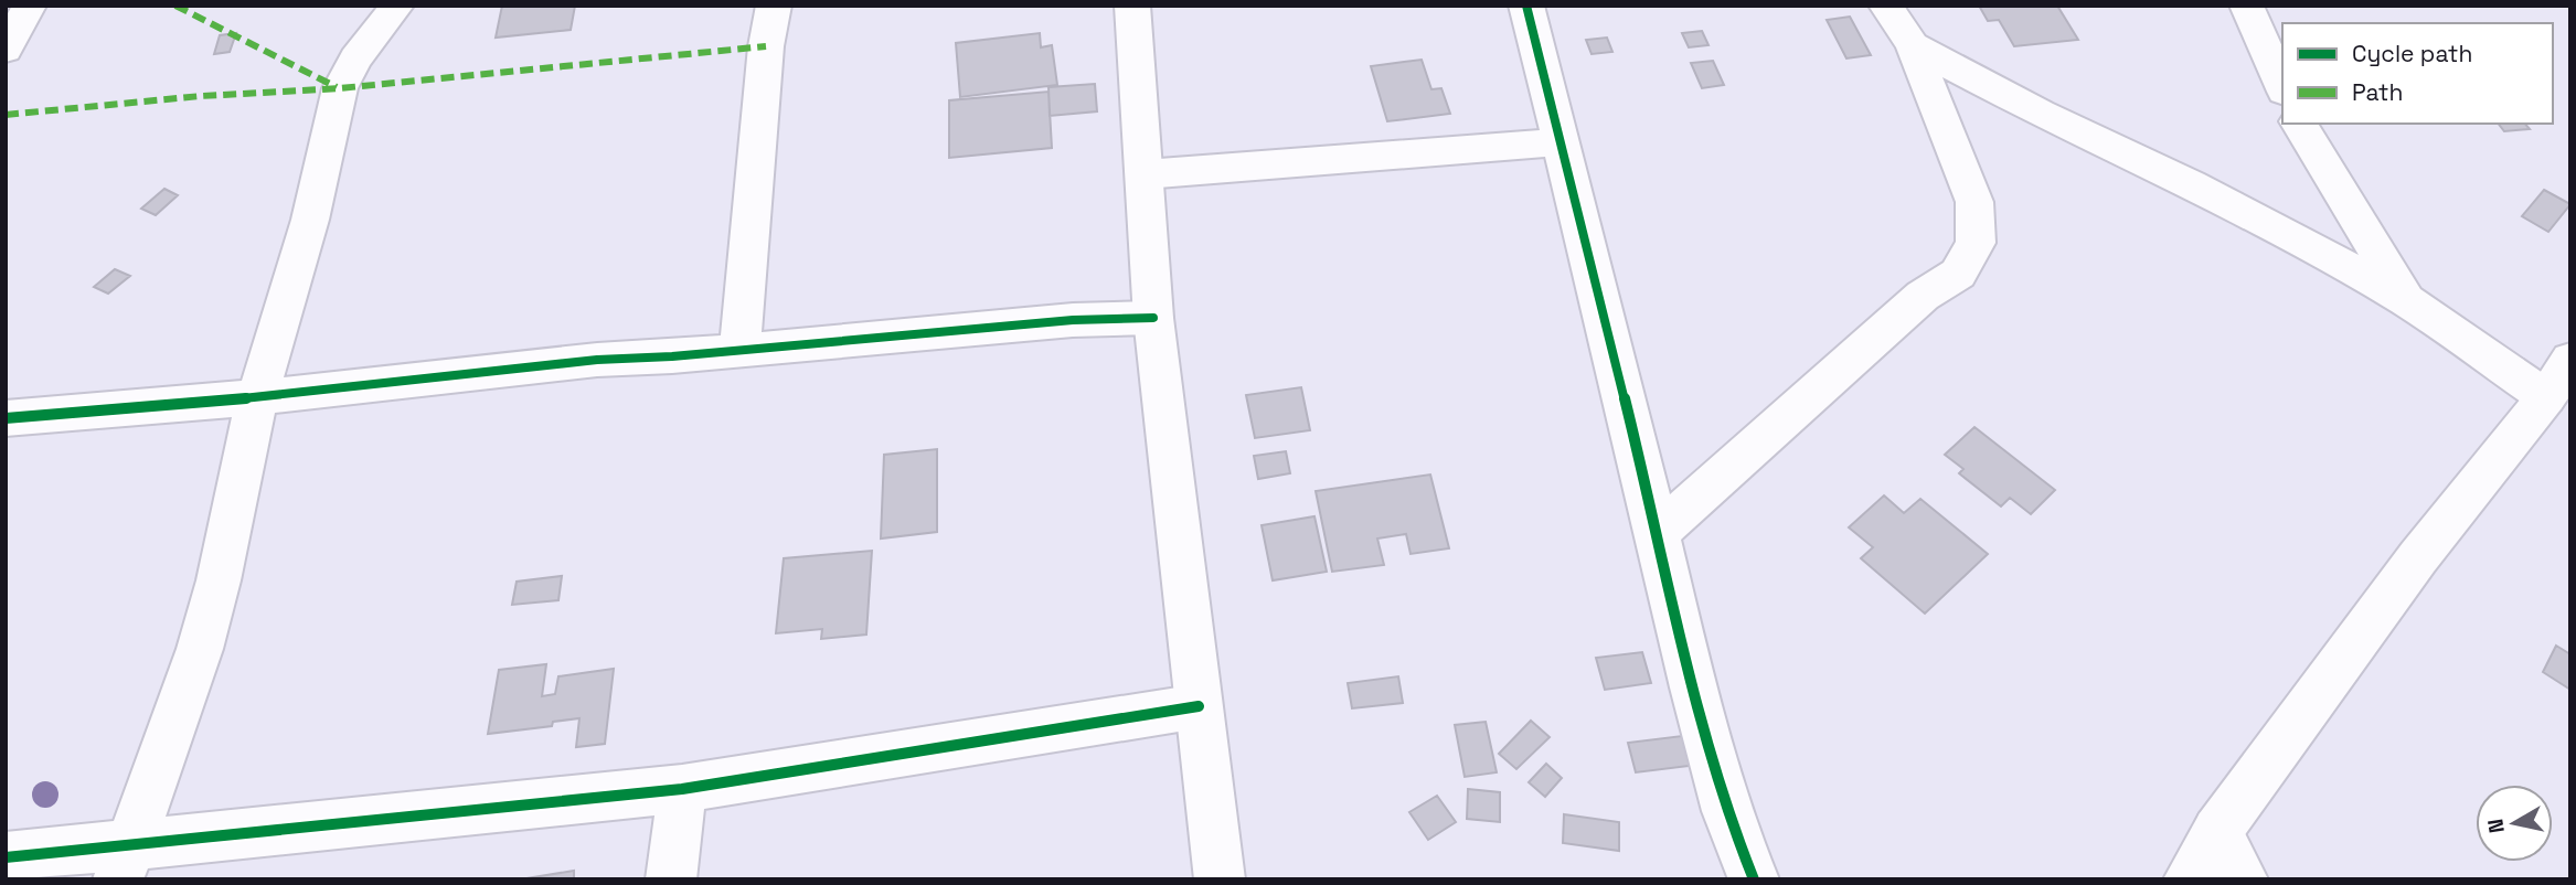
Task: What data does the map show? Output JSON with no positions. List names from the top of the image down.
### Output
{
  "legend": ["Cycle path", "Path"],
  "north": "left"
}
